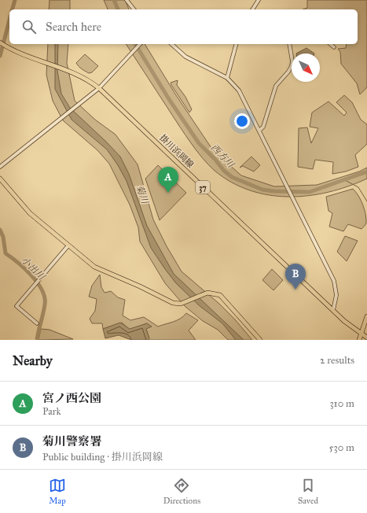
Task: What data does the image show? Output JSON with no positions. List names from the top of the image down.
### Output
{
  "streets": {
    "main road": ["掛川浜岡線", "37"]
  },
  "water": ["西方川", "菊川", "小出川"],
  "north": "bottom right",
  "page": {
    "search": "Search here",
    "pins": ["A", "B"],
    "heading": ["Nearby", "2 results"],
    "list": [
      {
        "mark": "A",
        "name": "宮ノ西公園",
        "note": "Park",
        "value": "310 m"
      },
      {
        "mark": "B",
        "name": "菊川警察署",
        "note": "Public building · 掛川浜岡線",
        "value": "530 m"
      }
    ],
    "nav": ["Map", "Directions", "Saved"]
  }
}
